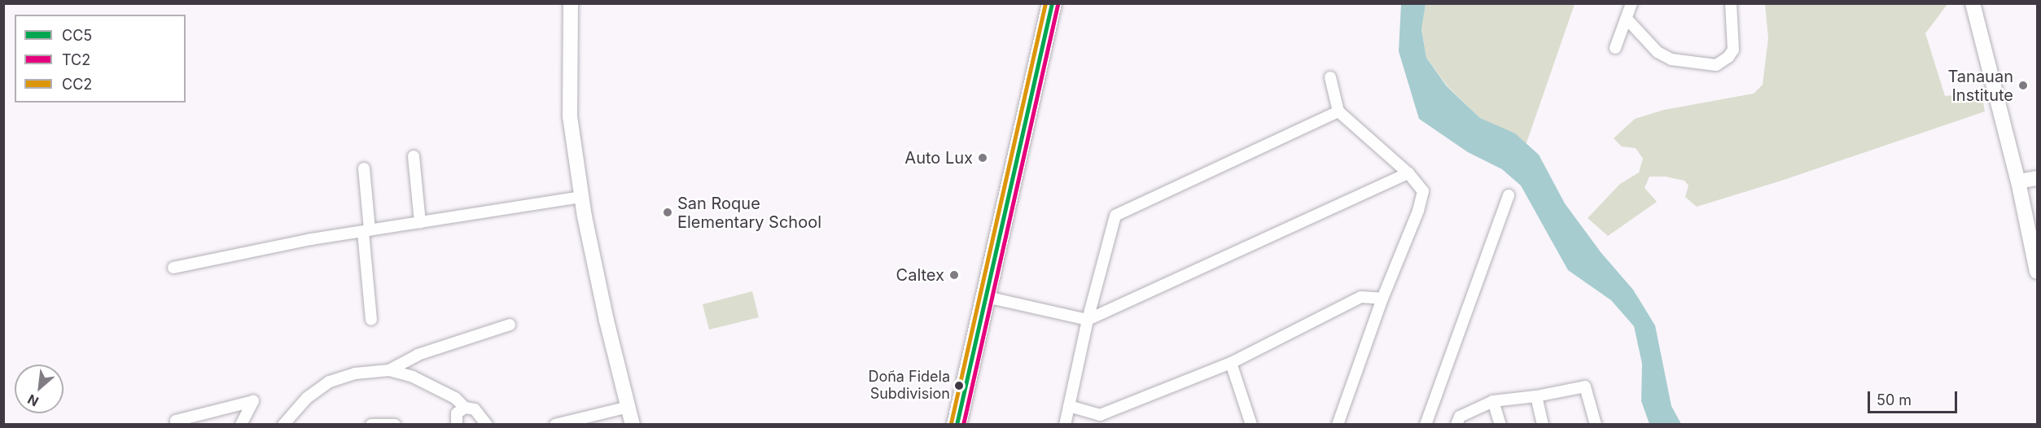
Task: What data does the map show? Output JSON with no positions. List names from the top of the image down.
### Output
{
  "places": [
    "Tanauan Institute",
    "Auto Lux",
    "San Roque Elementary School",
    "Caltex",
    "Doña Fidela Subdivision"
  ],
  "lines": ["transit line CC5", "transit line CC2", "transit line TC2"],
  "legend": ["CC5", "TC2", "CC2"],
  "scale_bar": "50 m",
  "north": "bottom left"
}
